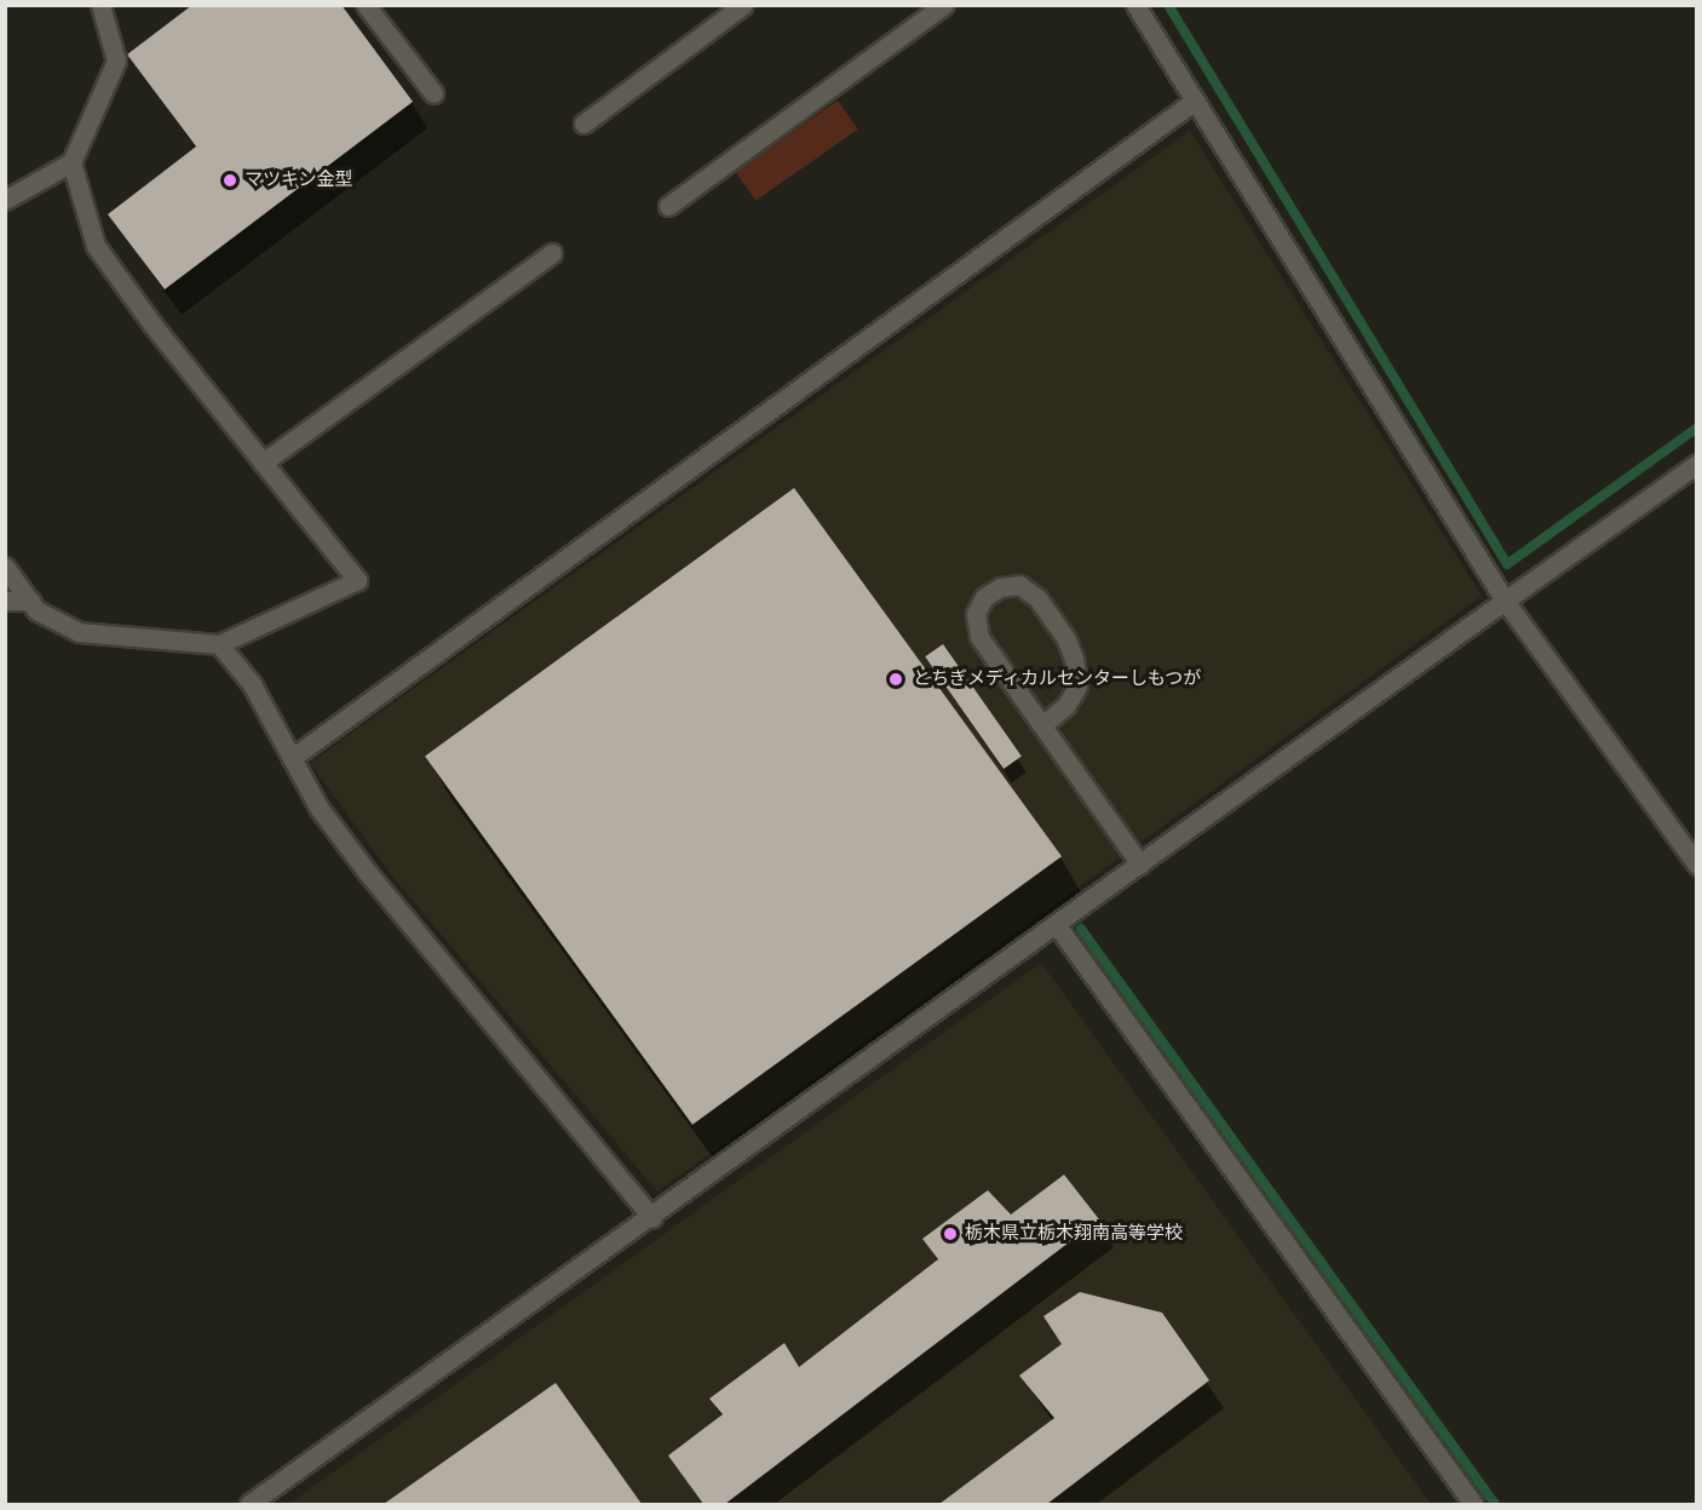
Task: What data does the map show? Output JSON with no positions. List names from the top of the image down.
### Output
{
  "places": ["マツキン金型", "とちぎメディカルセンターしもつが", "栃木県立栃木翔南高等学校"]
}
